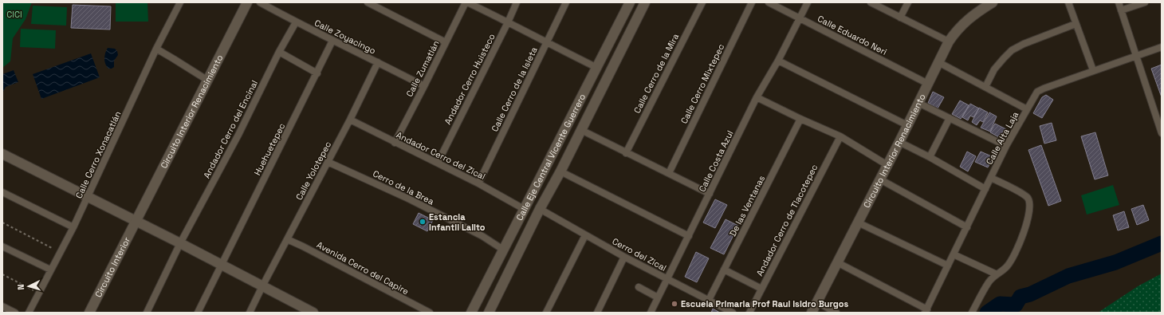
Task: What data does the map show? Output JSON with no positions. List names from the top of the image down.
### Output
{
  "streets": {
    "main road": ["Circuito Interior Renacimiento", "Calle Eje Central Vicente Guerrero", "Circuito Interior"],
    "street": [
      "Calle Eduardo Neri",
      "Calle Zoyacingo",
      "Calle Zumatlán",
      "Calle Cerro de la Mira",
      "Andador Cerro Huisteco",
      "Calle Cerro Mixtepec",
      "Calle Cerro de la Isleta",
      "Andador Cerro del Encinal",
      "Calle Alta Laja",
      "Huehuetepec",
      "Calle Cerro Xonacatlán",
      "Andador Cerro del Zical",
      "Calle Costa Azul",
      "Calle Yolotepec",
      "Cerro de la Brea",
      "De las Ventanas",
      "Andador Cerro de Tlacotepec",
      "Cerro del Zical",
      "Avenida Cerro del Capire"
    ]
  },
  "crossings": [
    ["Calle Eduardo Neri", "Circuito Interior Renacimiento"],
    ["Calle Eduardo Neri", "Calle Costa Azul"],
    ["Calle Zoyacingo", "Calle Zumatlán"],
    ["Calle Zoyacingo", "Andador Cerro del Encinal"],
    ["Calle Zoyacingo", "Huehuetepec"],
    ["Calle Zoyacingo", "Calle Yolotepec"],
    ["Calle Zumatlán", "Andador Cerro del Zical"],
    ["Andador Cerro Huisteco", "Andador Cerro del Zical"],
    ["Calle Cerro de la Isleta", "Andador Cerro del Zical"],
    ["Circuito Interior Renacimiento", "Circuito Interior"],
    ["Andador Cerro del Zical", "Calle Eje Central Vicente Guerrero"],
    ["Andador Cerro del Zical", "Calle Yolotepec"],
    ["Calle Eje Central Vicente Guerrero", "Cerro de la Brea"],
    ["Calle Eje Central Vicente Guerrero", "Cerro del Zical"],
    ["Calle Costa Azul", "Cerro del Zical"],
    ["Calle Yolotepec", "Cerro de la Brea"],
    ["Calle Yolotepec", "Avenida Cerro del Capire"],
    ["De las Ventanas", "Cerro del Zical"]
  ],
  "parks": ["CICI"],
  "places": ["Estancia Infantil Lalito", "Escuela Primaria Prof Raul Isidro Burgos"],
  "north": "left"
}
